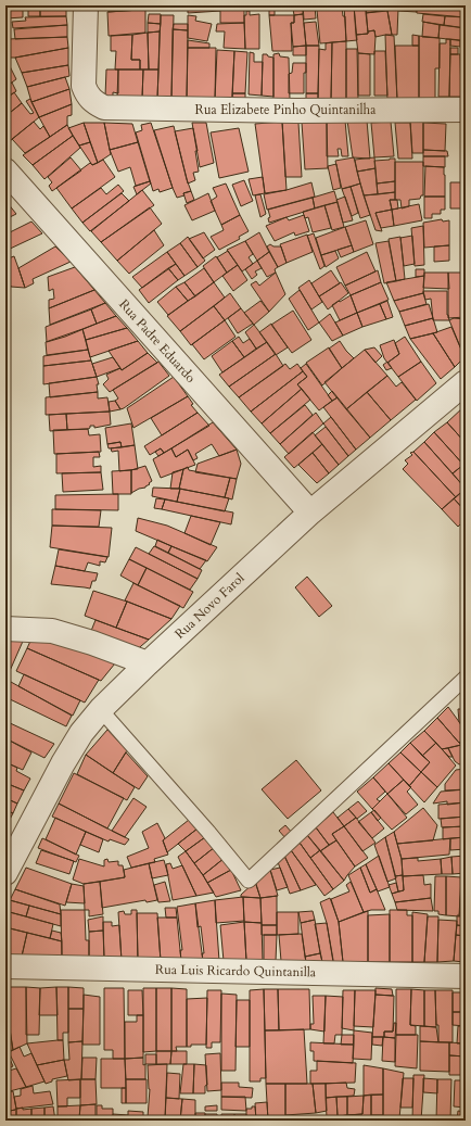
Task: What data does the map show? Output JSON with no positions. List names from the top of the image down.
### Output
{
  "streets": {
    "street": [
      "Rua Elizabete Pinho Quintanilha",
      "Rua Padre Eduardo",
      "Rua Novo Farol",
      "Rua Luis Ricardo Quintanilla"
    ]
  },
  "crossings": [
    ["Rua Padre Eduardo", "Rua Novo Farol"]
  ]
}
